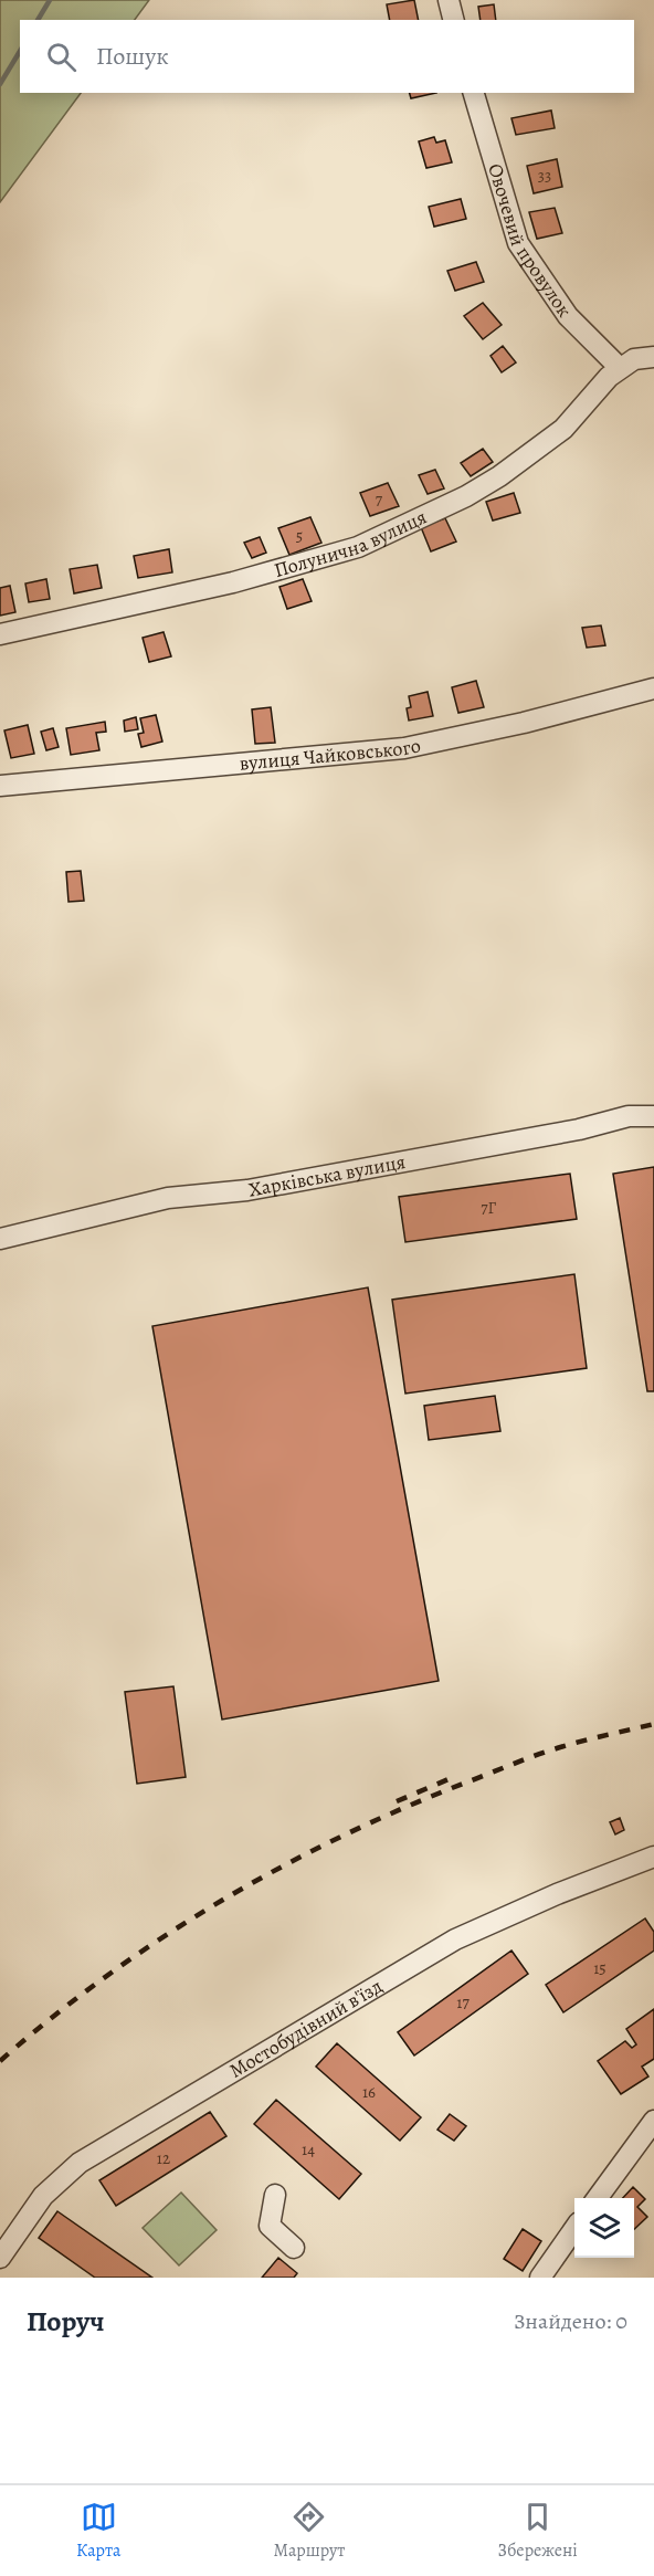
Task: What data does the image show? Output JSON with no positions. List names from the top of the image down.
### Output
{
  "streets": {
    "street": [
      "Овочевий провулок",
      "Полунична вулиця",
      "вулиця Чайковського",
      "Харківська вулиця",
      "Мостобудівний в'їзд"
    ]
  },
  "crossings": [
    ["Овочевий провулок", "Полунична вулиця"]
  ],
  "house_numbers": [
    "33",
    "7",
    "5",
    "7Г",
    "15",
    "17",
    "16",
    "14",
    "12"
  ],
  "page": {
    "search": "Пошук",
    "heading": ["Поруч", "Знайдено: 0"],
    "nav": ["Карта", "Маршрут", "Збережені"]
  }
}
